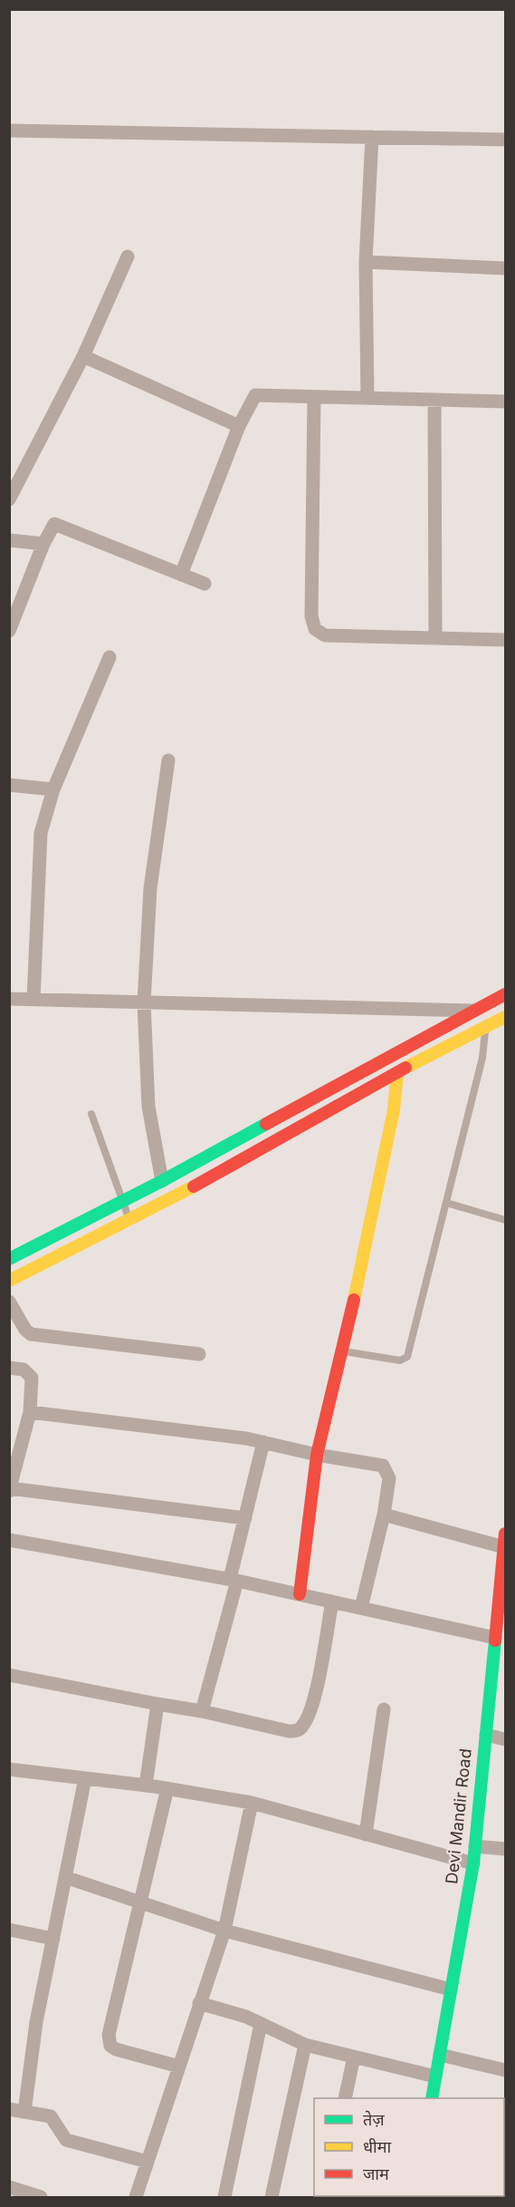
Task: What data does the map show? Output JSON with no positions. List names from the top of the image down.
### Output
{
  "streets": {
    "street": ["Devi Mandir Road"]
  },
  "legend": ["तेज़", "धीमा", "जाम"]
}
